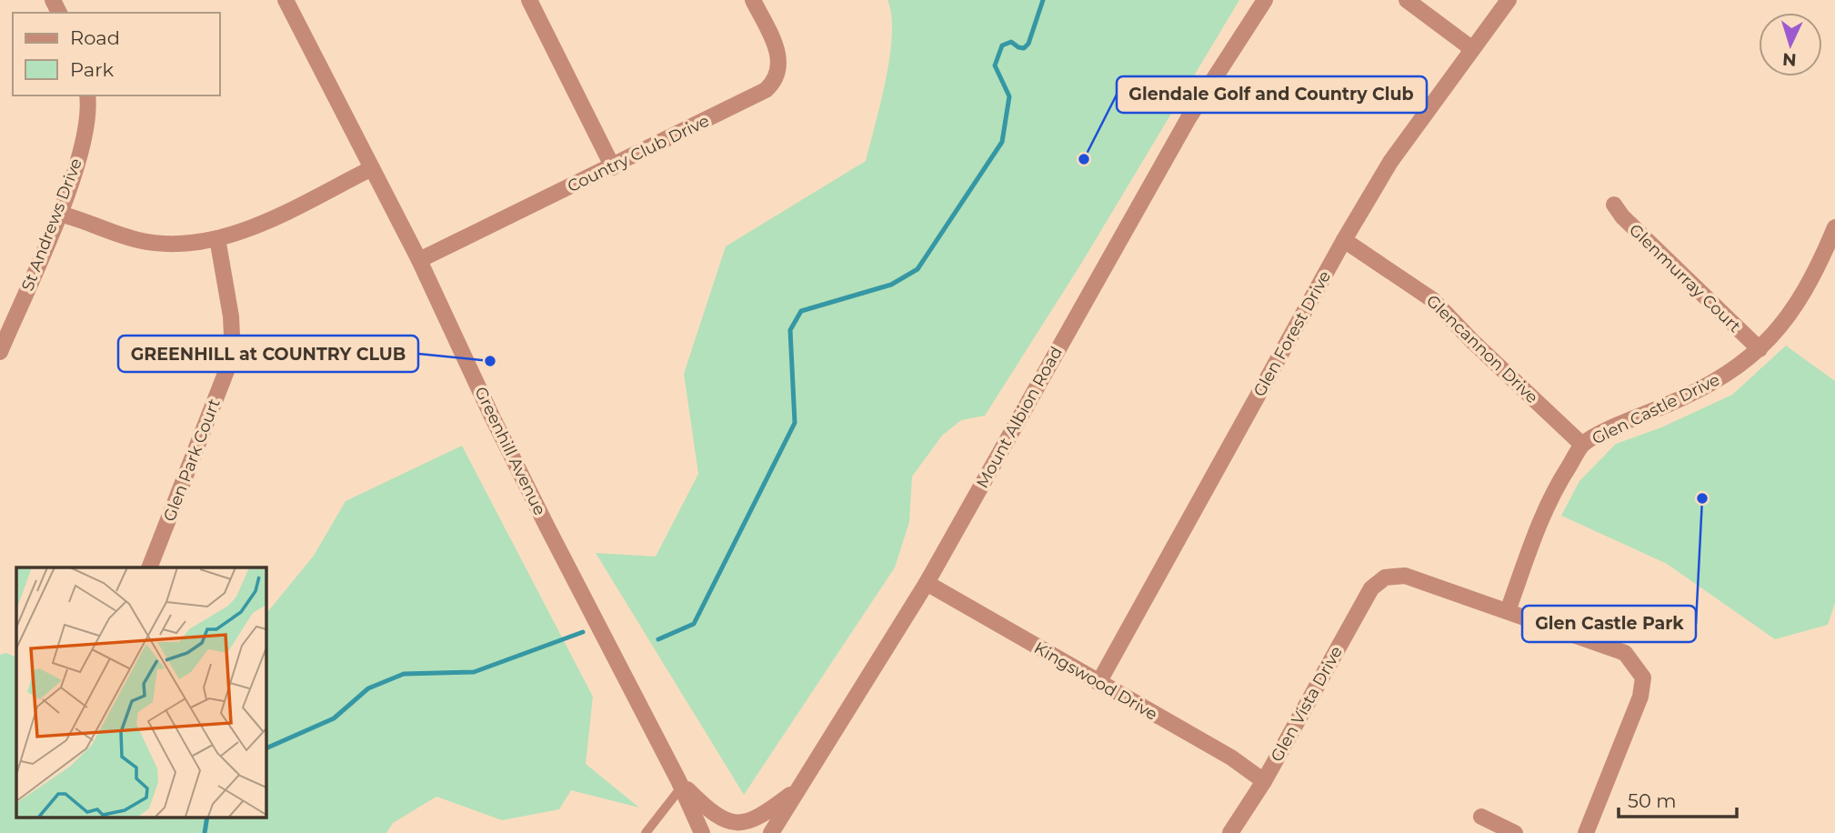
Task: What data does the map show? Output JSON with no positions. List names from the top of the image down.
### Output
{
  "streets": {
    "street": [
      "Country Club Drive",
      "St Andrews Drive",
      "Glenmurray Court",
      "Glen Forest Drive",
      "Glencannon Drive",
      "Glen Castle Drive",
      "Mount Albion Road",
      "Greenhill Avenue",
      "Glen Park Court",
      "Kingswood Drive",
      "Glen Vista Drive"
    ]
  },
  "crossings": [
    ["Country Club Drive", "Greenhill Avenue"],
    ["Glenmurray Court", "Glen Castle Drive"],
    ["Glen Forest Drive", "Glencannon Drive"],
    ["Glen Forest Drive", "Kingswood Drive"],
    ["Glencannon Drive", "Glen Castle Drive"],
    ["Glen Castle Drive", "Glen Vista Drive"],
    ["Mount Albion Road", "Kingswood Drive"],
    ["Kingswood Drive", "Glen Vista Drive"]
  ],
  "places": ["Glendale Golf and Country Club", "GREENHILL at COUNTRY CLUB", "Glen Castle Park"],
  "legend": ["Road", "Park"],
  "scale_bar": "50 m",
  "north": "bottom"
}
